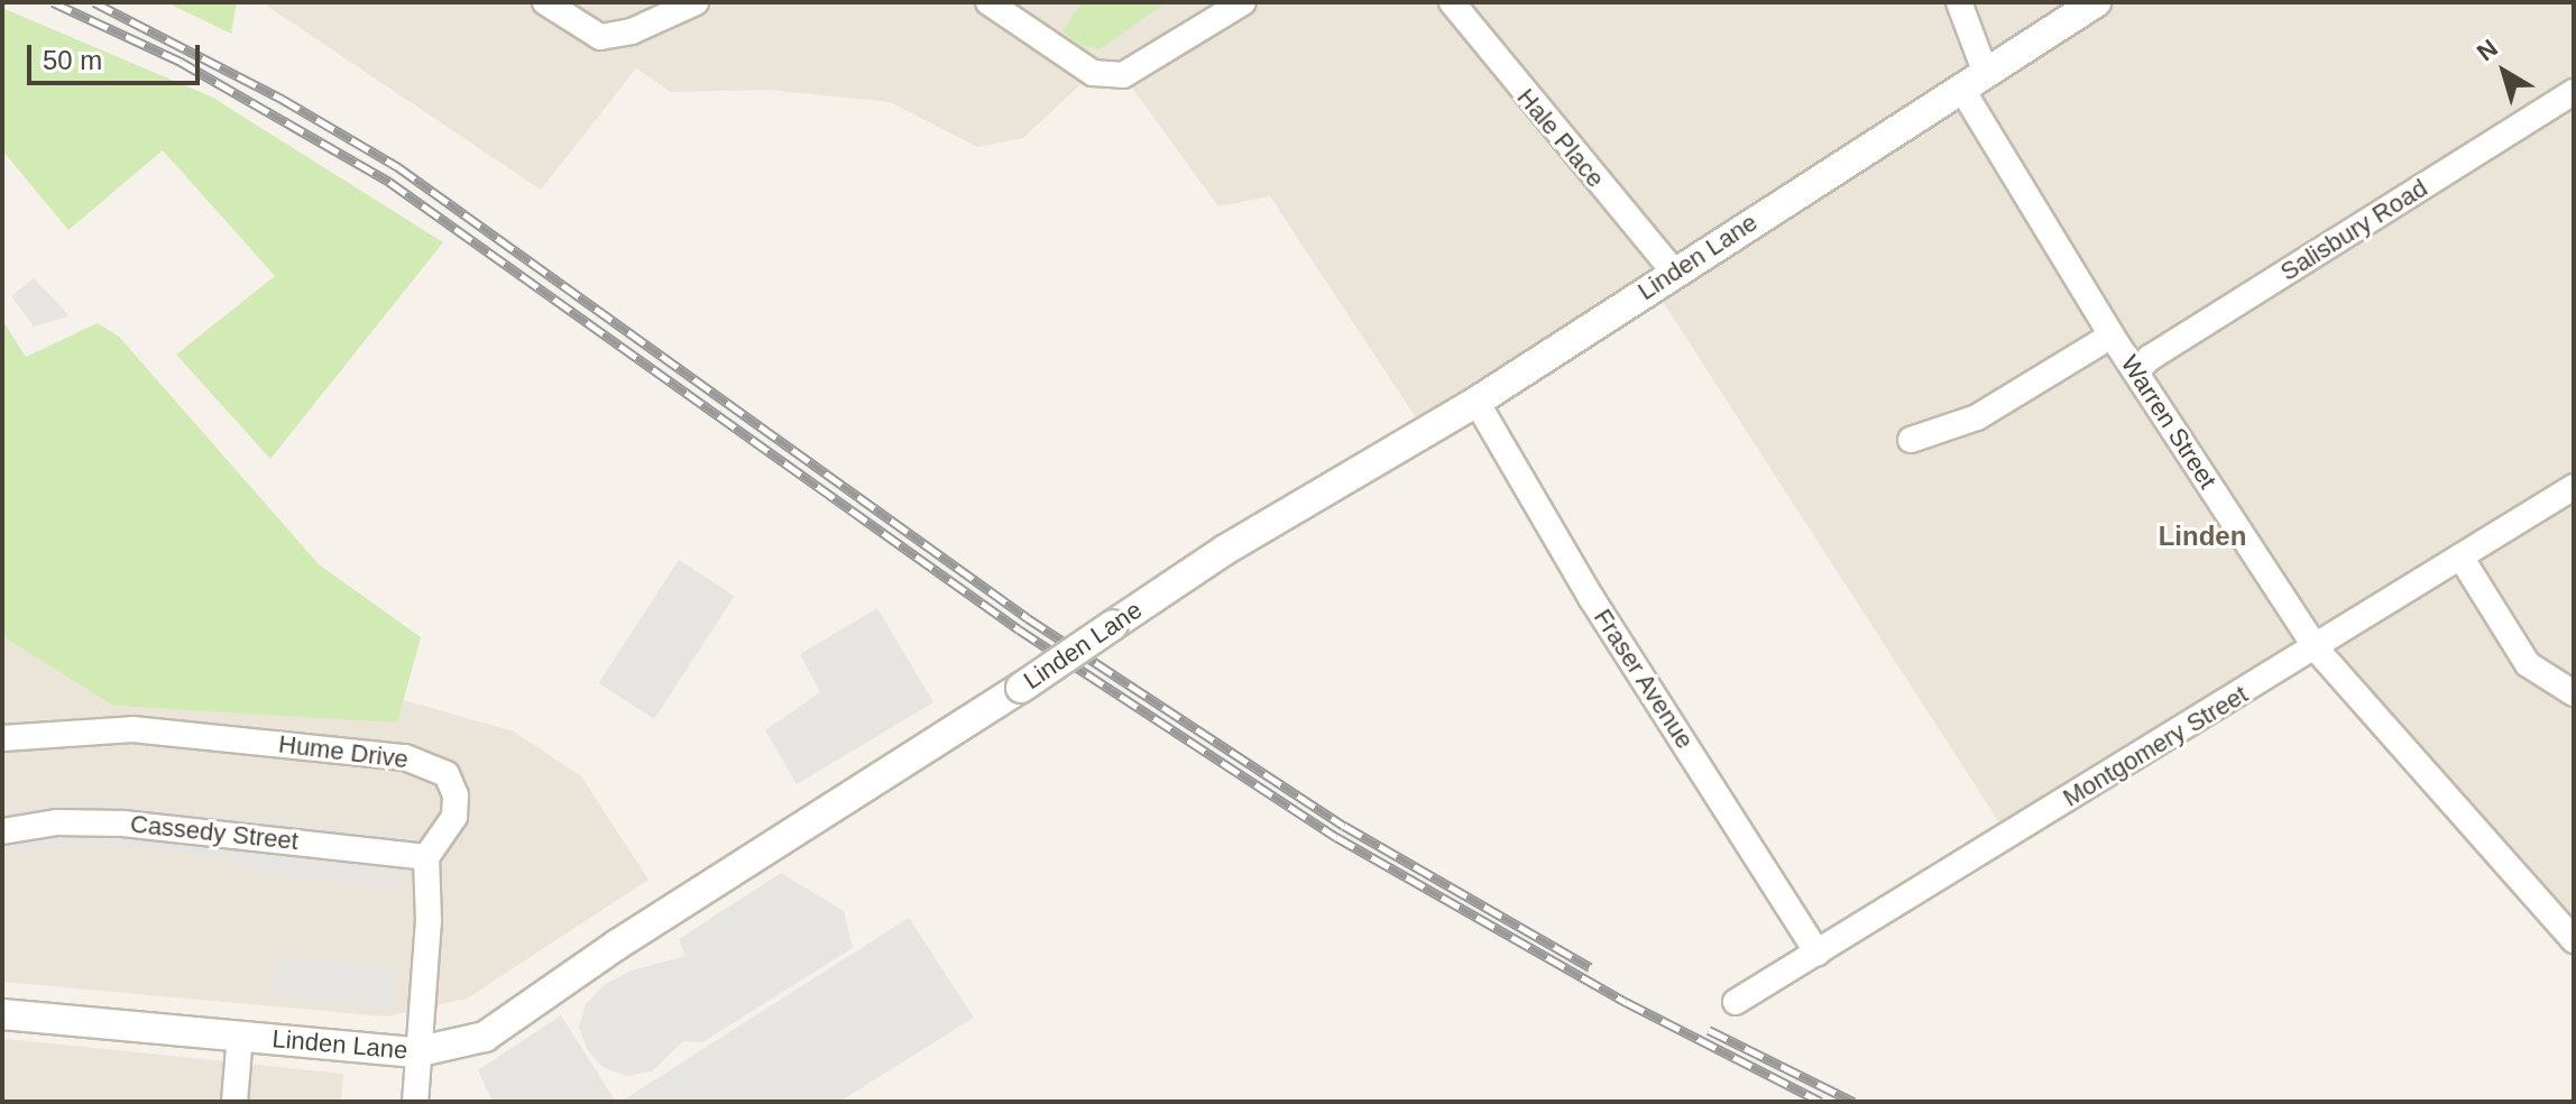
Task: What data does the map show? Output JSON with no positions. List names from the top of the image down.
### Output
{
  "streets": {
    "street": [
      "Hale Place",
      "Salisbury Road",
      "Linden Lane",
      "Warren Street",
      "Fraser Avenue",
      "Montgomery Street",
      "Hume Drive",
      "Cassedy Street"
    ]
  },
  "crossings": [
    ["Hale Place", "Linden Lane"],
    ["Salisbury Road", "Warren Street"],
    ["Linden Lane", "Warren Street"],
    ["Linden Lane", "Fraser Avenue"],
    ["Warren Street", "Montgomery Street"],
    ["Fraser Avenue", "Montgomery Street"],
    ["Hume Drive", "Cassedy Street"]
  ],
  "districts": ["Linden"],
  "scale_bar": "50 m",
  "north": "top left"
}
